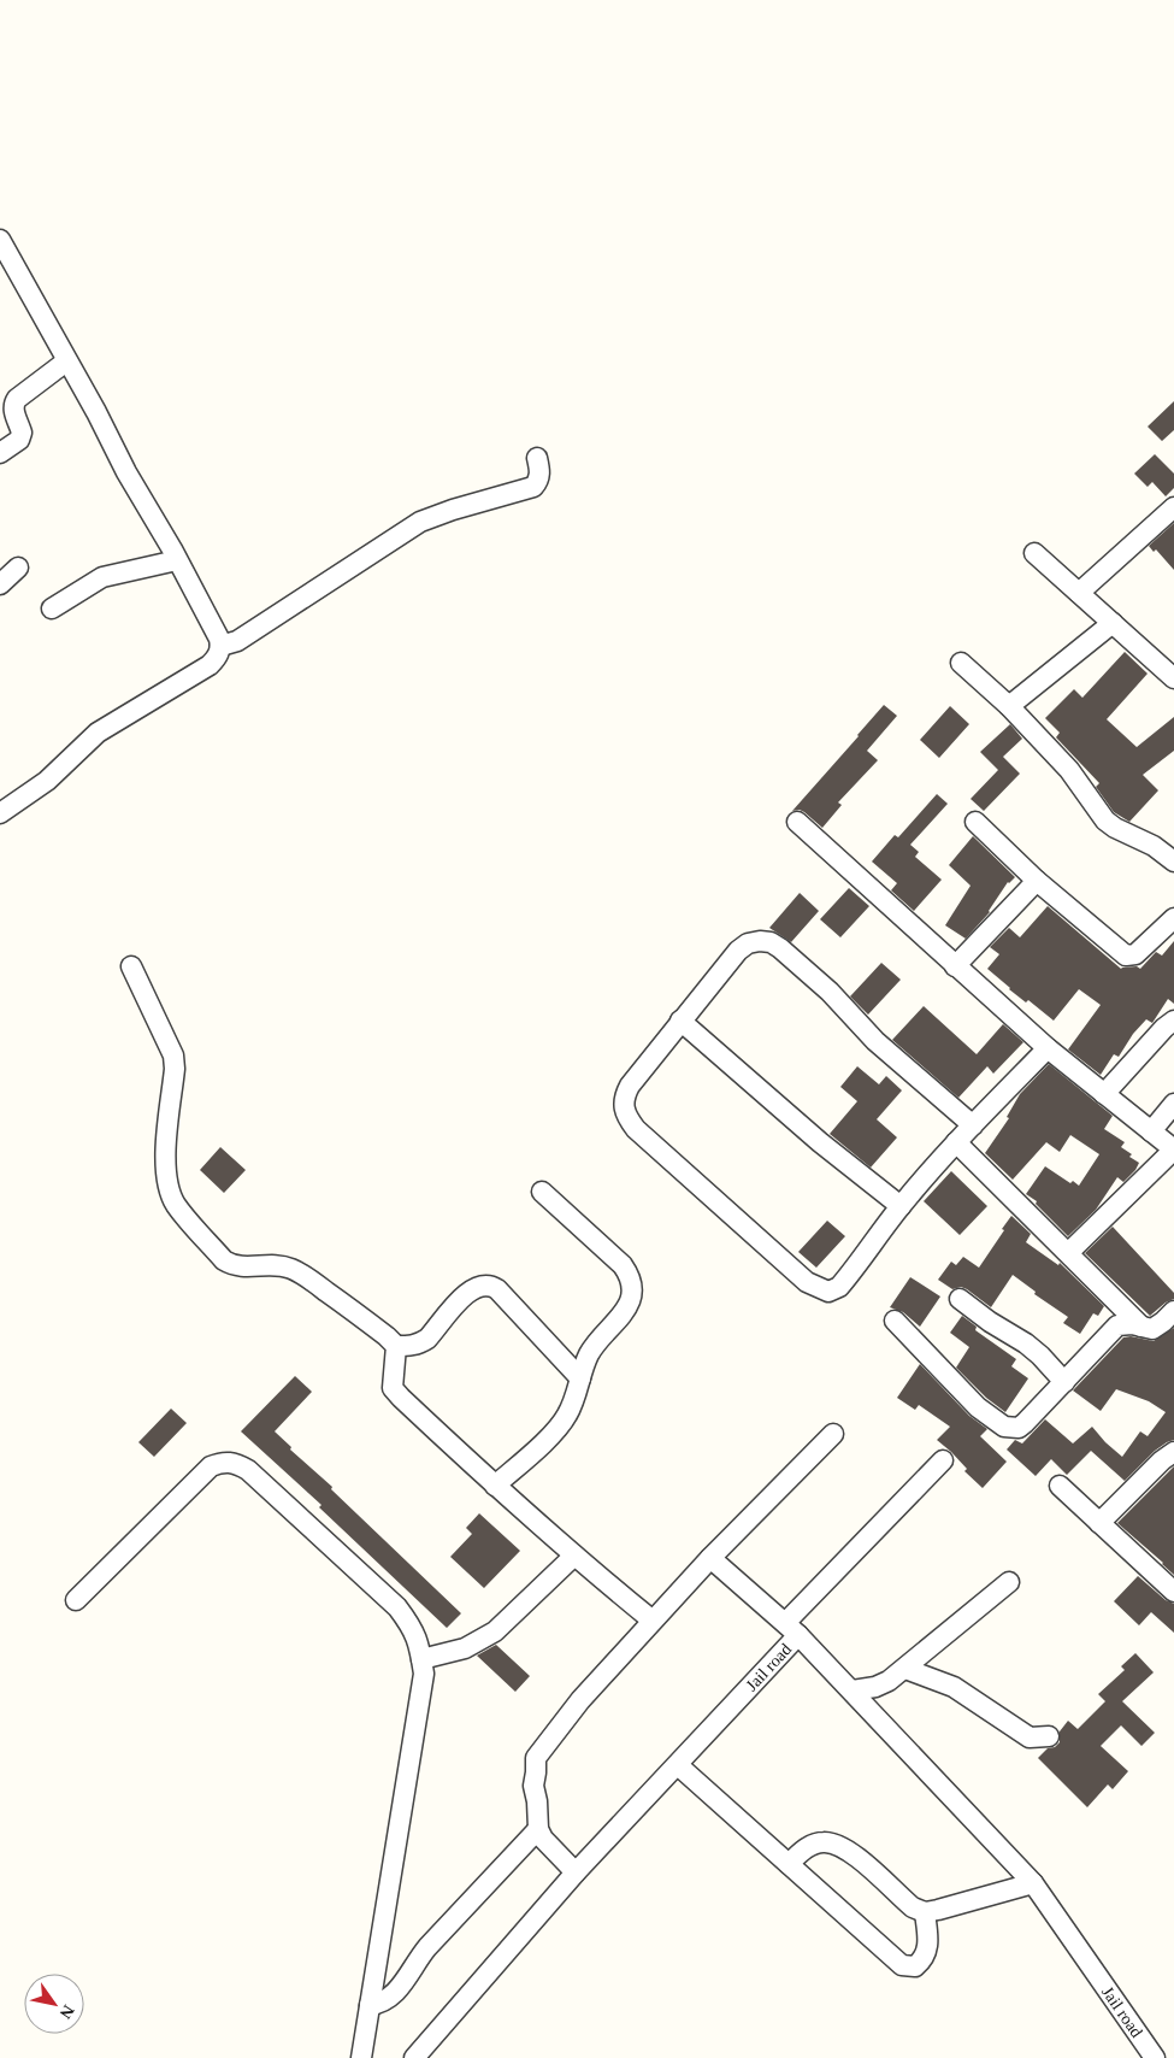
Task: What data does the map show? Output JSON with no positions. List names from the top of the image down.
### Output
{
  "streets": {
    "street": ["Jail road"]
  },
  "north": "bottom right"
}
